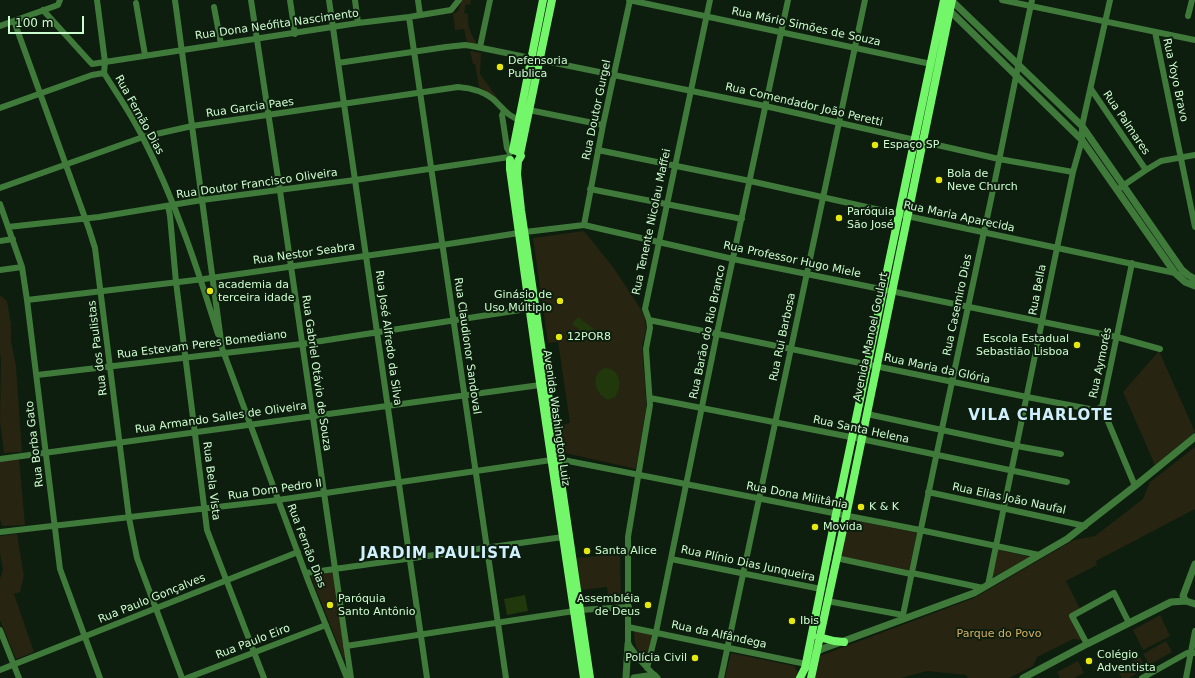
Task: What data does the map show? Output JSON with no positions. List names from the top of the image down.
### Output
{
  "streets": {
    "main road": ["Avenida Manoel Goulart", "Avenida Washington Luiz"],
    "street": [
      "Rua Dona Neófita Nascimento",
      "Rua Mário Simões de Souza",
      "Rua Yoyo Bravo",
      "Rua Comendador João Peretti",
      "Rua Garcia Paes",
      "Rua Doutor Gurgel",
      "Rua Fernão Dias",
      "Rua Palmares",
      "Rua Doutor Francisco Oliveira",
      "Rua Maria Aparecida",
      "Rua Tenente Nicolau Maffei",
      "Rua Nestor Seabra",
      "Rua Professor Hugo Miele",
      "Rua Bella",
      "Rua Casemiro Dias",
      "Rua Barão do Rio Branco",
      "Rua Rui Barbosa",
      "Rua José Alfredo da Silva",
      "Rua Estevam Peres Bomediano",
      "Rua Claudionor Sandoval",
      "Rua dos Paulistas",
      "Rua Aymorés",
      "Rua Maria da Glória",
      "Rua Gabriel Otávio de Souza",
      "Rua Armando Salles de Oliveira",
      "Rua Santa Helena",
      "Rua Borba Gato",
      "Rua Bela Vista",
      "Rua Dom Pedro II",
      "Rua Dona Militânia",
      "Rua Elias João Naufal",
      "Rua Plínio Dias Junqueira",
      "Rua Paulo Gonçalves",
      "Rua da Alfândega",
      "Rua Paulo Eiro"
    ]
  },
  "crossings": [
    ["Rua Dona Neófita Nascimento", "Rua José Alfredo da Silva"],
    ["Rua Dona Neófita Nascimento", "Rua Claudionor Sandoval"],
    ["Rua Dona Neófita Nascimento", "Rua Gabriel Otávio de Souza"],
    ["Rua Mário Simões de Souza", "Rua Doutor Gurgel"],
    ["Rua Mário Simões de Souza", "Rua Tenente Nicolau Maffei"],
    ["Rua Mário Simões de Souza", "Rua Barão do Rio Branco"],
    ["Rua Mário Simões de Souza", "Rua Rui Barbosa"],
    ["Rua Mário Simões de Souza", "Avenida Manoel Goulart"],
    ["Rua Comendador João Peretti", "Rua Doutor Gurgel"],
    ["Rua Comendador João Peretti", "Rua Tenente Nicolau Maffei"],
    ["Rua Comendador João Peretti", "Rua Bella"],
    ["Rua Comendador João Peretti", "Rua Casemiro Dias"],
    ["Rua Comendador João Peretti", "Rua Barão do Rio Branco"],
    ["Rua Comendador João Peretti", "Rua Rui Barbosa"],
    ["Rua Comendador João Peretti", "Avenida Manoel Goulart"],
    ["Rua Comendador João Peretti", "Rua José Alfredo da Silva"],
    ["Rua Comendador João Peretti", "Rua Claudionor Sandoval"],
    ["Rua Comendador João Peretti", "Avenida Washington Luiz"],
    ["Rua Garcia Paes", "Rua Fernão Dias"],
    ["Rua Garcia Paes", "Rua José Alfredo da Silva"],
    ["Rua Garcia Paes", "Rua Claudionor Sandoval"],
    ["Rua Garcia Paes", "Rua dos Paulistas"],
    ["Rua Garcia Paes", "Rua Gabriel Otávio de Souza"],
    ["Rua Garcia Paes", "Avenida Washington Luiz"],
    ["Rua Doutor Gurgel", "Rua Maria Aparecida"],
    ["Rua Doutor Gurgel", "Rua Nestor Seabra"],
    ["Rua Doutor Gurgel", "Rua Professor Hugo Miele"],
    ["Rua Fernão Dias", "Rua Doutor Francisco Oliveira"],
    ["Rua Fernão Dias", "Rua Nestor Seabra"],
    ["Rua Fernão Dias", "Rua Estevam Peres Bomediano"],
    ["Rua Fernão Dias", "Rua Armando Salles de Oliveira"],
    ["Rua Fernão Dias", "Rua Bela Vista"],
    ["Rua Fernão Dias", "Rua Dom Pedro II"],
    ["Rua Fernão Dias", "Rua Paulo Gonçalves"],
    ["Rua Fernão Dias", "Rua Paulo Eiro"],
    ["Rua Palmares", "Rua Bella"],
    ["Rua Doutor Francisco Oliveira", "Rua José Alfredo da Silva"],
    ["Rua Doutor Francisco Oliveira", "Rua Claudionor Sandoval"],
    ["Rua Doutor Francisco Oliveira", "Rua dos Paulistas"],
    ["Rua Doutor Francisco Oliveira", "Rua Gabriel Otávio de Souza"],
    ["Rua Doutor Francisco Oliveira", "Avenida Washington Luiz"],
    ["Rua Doutor Francisco Oliveira", "Rua Borba Gato"],
    ["Rua Doutor Francisco Oliveira", "Rua Bela Vista"],
    ["Rua Maria Aparecida", "Rua Tenente Nicolau Maffei"],
    ["Rua Maria Aparecida", "Rua Bella"],
    ["Rua Maria Aparecida", "Rua Casemiro Dias"],
    ["Rua Maria Aparecida", "Rua Barão do Rio Branco"],
    ["Rua Maria Aparecida", "Rua Rui Barbosa"],
    ["Rua Maria Aparecida", "Avenida Manoel Goulart"],
    ["Rua Maria Aparecida", "Rua Aymorés"],
    ["Rua Tenente Nicolau Maffei", "Rua Professor Hugo Miele"],
    ["Rua Tenente Nicolau Maffei", "Rua Maria da Glória"],
    ["Rua Tenente Nicolau Maffei", "Rua Santa Helena"],
    ["Rua Tenente Nicolau Maffei", "Rua Dona Militânia"],
    ["Rua Tenente Nicolau Maffei", "Rua da Alfândega"],
    ["Rua Nestor Seabra", "Rua Professor Hugo Miele"],
    ["Rua Nestor Seabra", "Rua José Alfredo da Silva"],
    ["Rua Nestor Seabra", "Rua Claudionor Sandoval"],
    ["Rua Nestor Seabra", "Rua dos Paulistas"],
    ["Rua Nestor Seabra", "Rua Gabriel Otávio de Souza"],
    ["Rua Nestor Seabra", "Avenida Washington Luiz"],
    ["Rua Nestor Seabra", "Rua Borba Gato"],
    ["Rua Nestor Seabra", "Rua Bela Vista"],
    ["Rua Professor Hugo Miele", "Rua Bella"],
    ["Rua Professor Hugo Miele", "Rua Casemiro Dias"],
    ["Rua Professor Hugo Miele", "Rua Barão do Rio Branco"],
    ["Rua Professor Hugo Miele", "Rua Rui Barbosa"],
    ["Rua Professor Hugo Miele", "Avenida Manoel Goulart"],
    ["Rua Professor Hugo Miele", "Rua Aymorés"],
    ["Rua Bella", "Rua Maria da Glória"],
    ["Rua Bella", "Rua Santa Helena"],
    ["Rua Bella", "Rua Dona Militânia"],
    ["Rua Bella", "Rua Elias João Naufal"],
    ["Rua Casemiro Dias", "Rua Maria da Glória"],
    ["Rua Casemiro Dias", "Rua Santa Helena"],
    ["Rua Casemiro Dias", "Rua Dona Militânia"],
    ["Rua Casemiro Dias", "Rua Elias João Naufal"],
    ["Rua Barão do Rio Branco", "Rua Maria da Glória"],
    ["Rua Barão do Rio Branco", "Rua Santa Helena"],
    ["Rua Barão do Rio Branco", "Rua Dona Militânia"],
    ["Rua Barão do Rio Branco", "Rua Plínio Dias Junqueira"],
    ["Rua Barão do Rio Branco", "Rua da Alfândega"],
    ["Rua Rui Barbosa", "Rua Maria da Glória"],
    ["Rua Rui Barbosa", "Rua Santa Helena"],
    ["Rua Rui Barbosa", "Rua Dona Militânia"],
    ["Rua Rui Barbosa", "Rua Plínio Dias Junqueira"],
    ["Rua Rui Barbosa", "Rua da Alfândega"],
    ["Avenida Manoel Goulart", "Rua Maria da Glória"],
    ["Avenida Manoel Goulart", "Rua Santa Helena"],
    ["Avenida Manoel Goulart", "Rua Dona Militânia"],
    ["Avenida Manoel Goulart", "Rua Plínio Dias Junqueira"],
    ["Avenida Manoel Goulart", "Rua da Alfândega"],
    ["Rua José Alfredo da Silva", "Rua Estevam Peres Bomediano"],
    ["Rua José Alfredo da Silva", "Rua Armando Salles de Oliveira"],
    ["Rua José Alfredo da Silva", "Rua Dom Pedro II"],
    ["Rua Estevam Peres Bomediano", "Rua Claudionor Sandoval"],
    ["Rua Estevam Peres Bomediano", "Rua dos Paulistas"],
    ["Rua Estevam Peres Bomediano", "Rua Gabriel Otávio de Souza"],
    ["Rua Estevam Peres Bomediano", "Avenida Washington Luiz"],
    ["Rua Estevam Peres Bomediano", "Rua Borba Gato"],
    ["Rua Estevam Peres Bomediano", "Rua Bela Vista"],
    ["Rua Claudionor Sandoval", "Rua Armando Salles de Oliveira"],
    ["Rua Claudionor Sandoval", "Rua Dom Pedro II"],
    ["Rua dos Paulistas", "Rua Armando Salles de Oliveira"],
    ["Rua dos Paulistas", "Rua Dom Pedro II"],
    ["Rua dos Paulistas", "Rua Paulo Gonçalves"],
    ["Rua Aymorés", "Rua Maria da Glória"],
    ["Rua Gabriel Otávio de Souza", "Rua Armando Salles de Oliveira"],
    ["Rua Gabriel Otávio de Souza", "Rua Dom Pedro II"],
    ["Rua Armando Salles de Oliveira", "Avenida Washington Luiz"],
    ["Rua Armando Salles de Oliveira", "Rua Borba Gato"],
    ["Rua Armando Salles de Oliveira", "Rua Bela Vista"],
    ["Avenida Washington Luiz", "Rua Dom Pedro II"],
    ["Avenida Washington Luiz", "Rua Dona Militânia"],
    ["Rua Borba Gato", "Rua Dom Pedro II"],
    ["Rua Borba Gato", "Rua Paulo Gonçalves"],
    ["Rua Bela Vista", "Rua Dom Pedro II"],
    ["Rua Bela Vista", "Rua Paulo Gonçalves"],
    ["Rua Bela Vista", "Rua Paulo Eiro"],
    ["Rua Dom Pedro II", "Rua Dona Militânia"]
  ],
  "districts": ["VILA CHARLOTE", "JARDIM PAULISTA"],
  "parks": ["Parque do Povo"],
  "places": [
    "Defensoria Publica",
    "Espaço SP",
    "Bola de Neve Church",
    "Paróquia São José",
    "academia da terceira idade",
    "Ginásio de Uso Múltiplo",
    "12POR8",
    "Escola Estadual Sebastião Lisboa",
    "K & K",
    "Movida",
    "Santa Alice",
    "Paróquia Santo Antônio",
    "Assembléia de Deus",
    "Ibis",
    "Polícia Civil",
    "Colégio Adventista"
  ],
  "scale_bar": "100 m"
}
